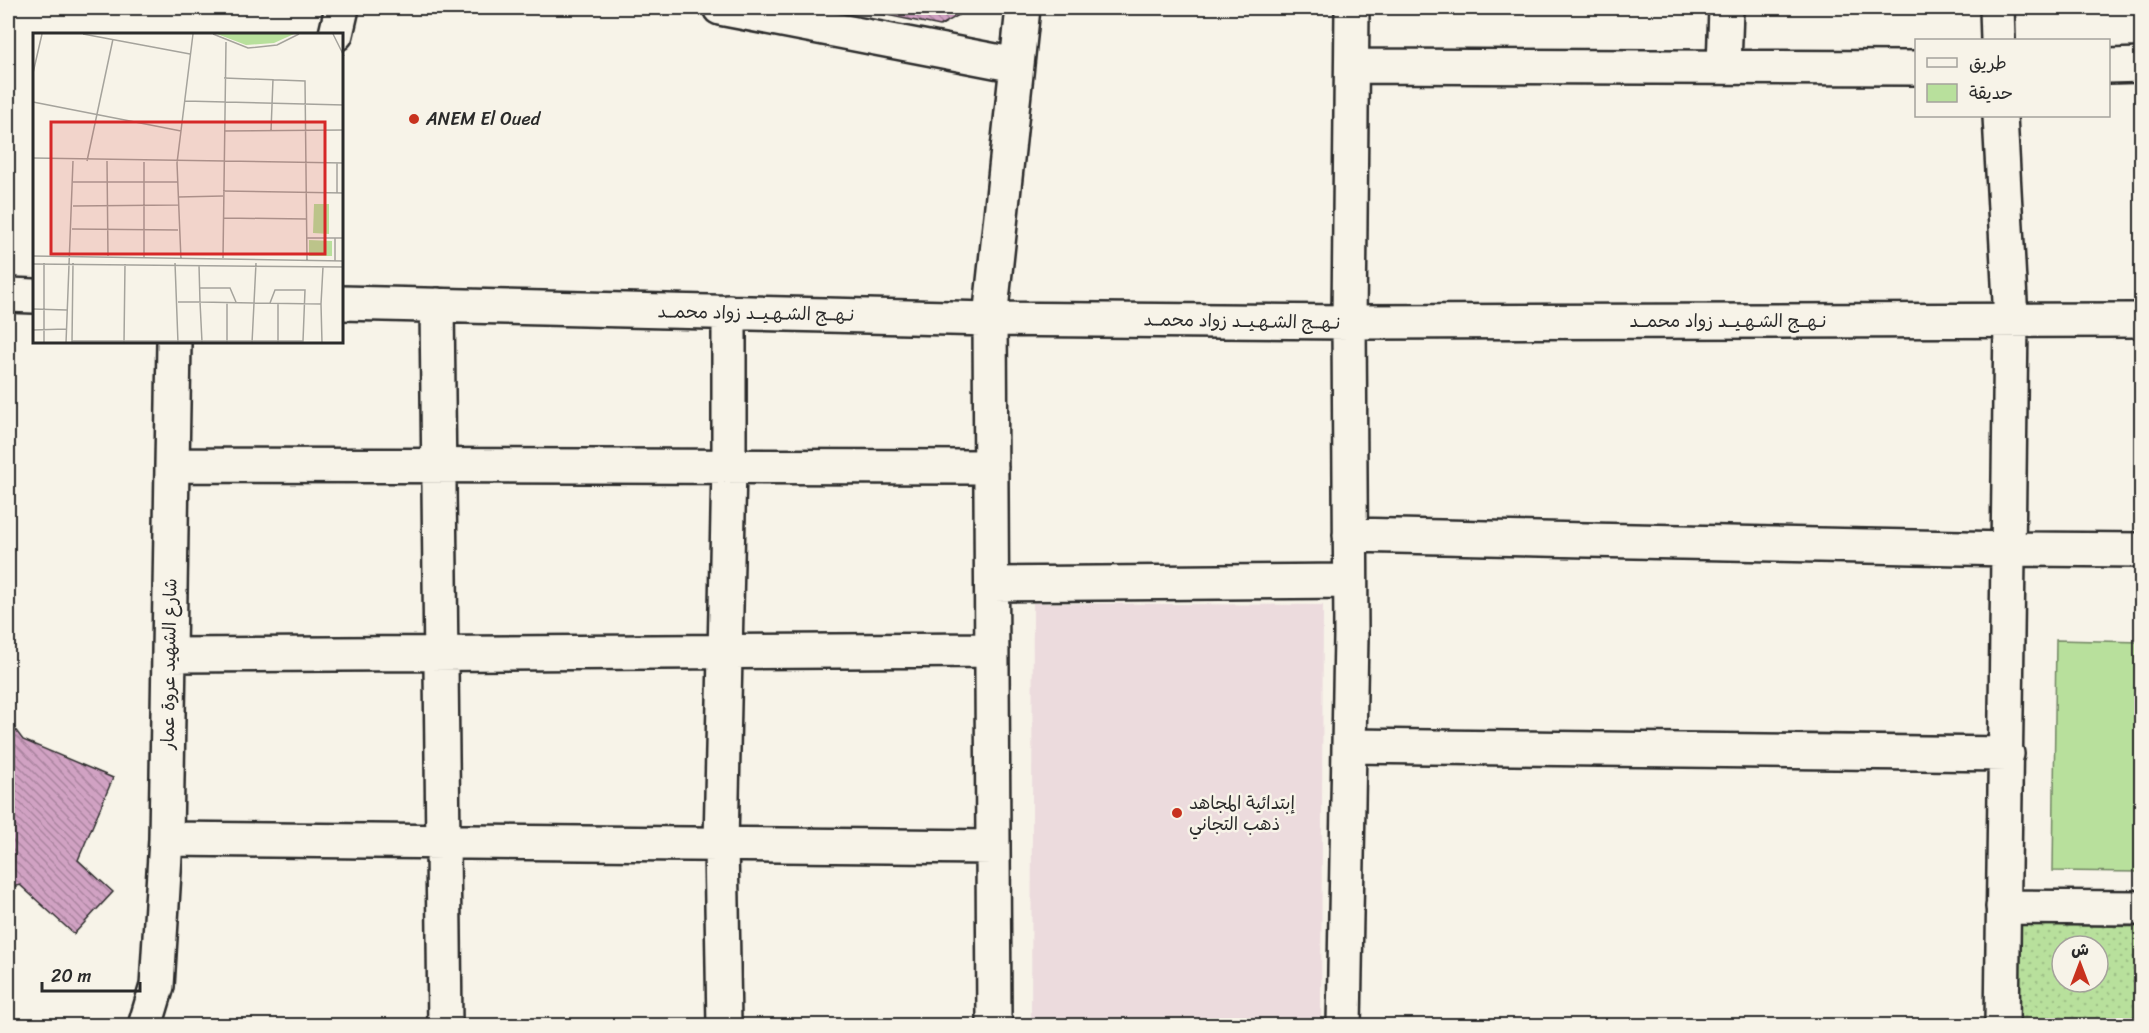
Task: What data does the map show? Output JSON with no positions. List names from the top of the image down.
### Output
{
  "streets": {
    "street": ["نـهــج الشـهـيــد زواد محمــد", "شارع الشهيد عروة عمار"]
  },
  "places": ["ANEM El Oued", "إبتدائية المجاهد ذهب التجاني"],
  "legend": ["طريق", "حديقة"],
  "scale_bar": "20 m",
  "north": "top"
}
